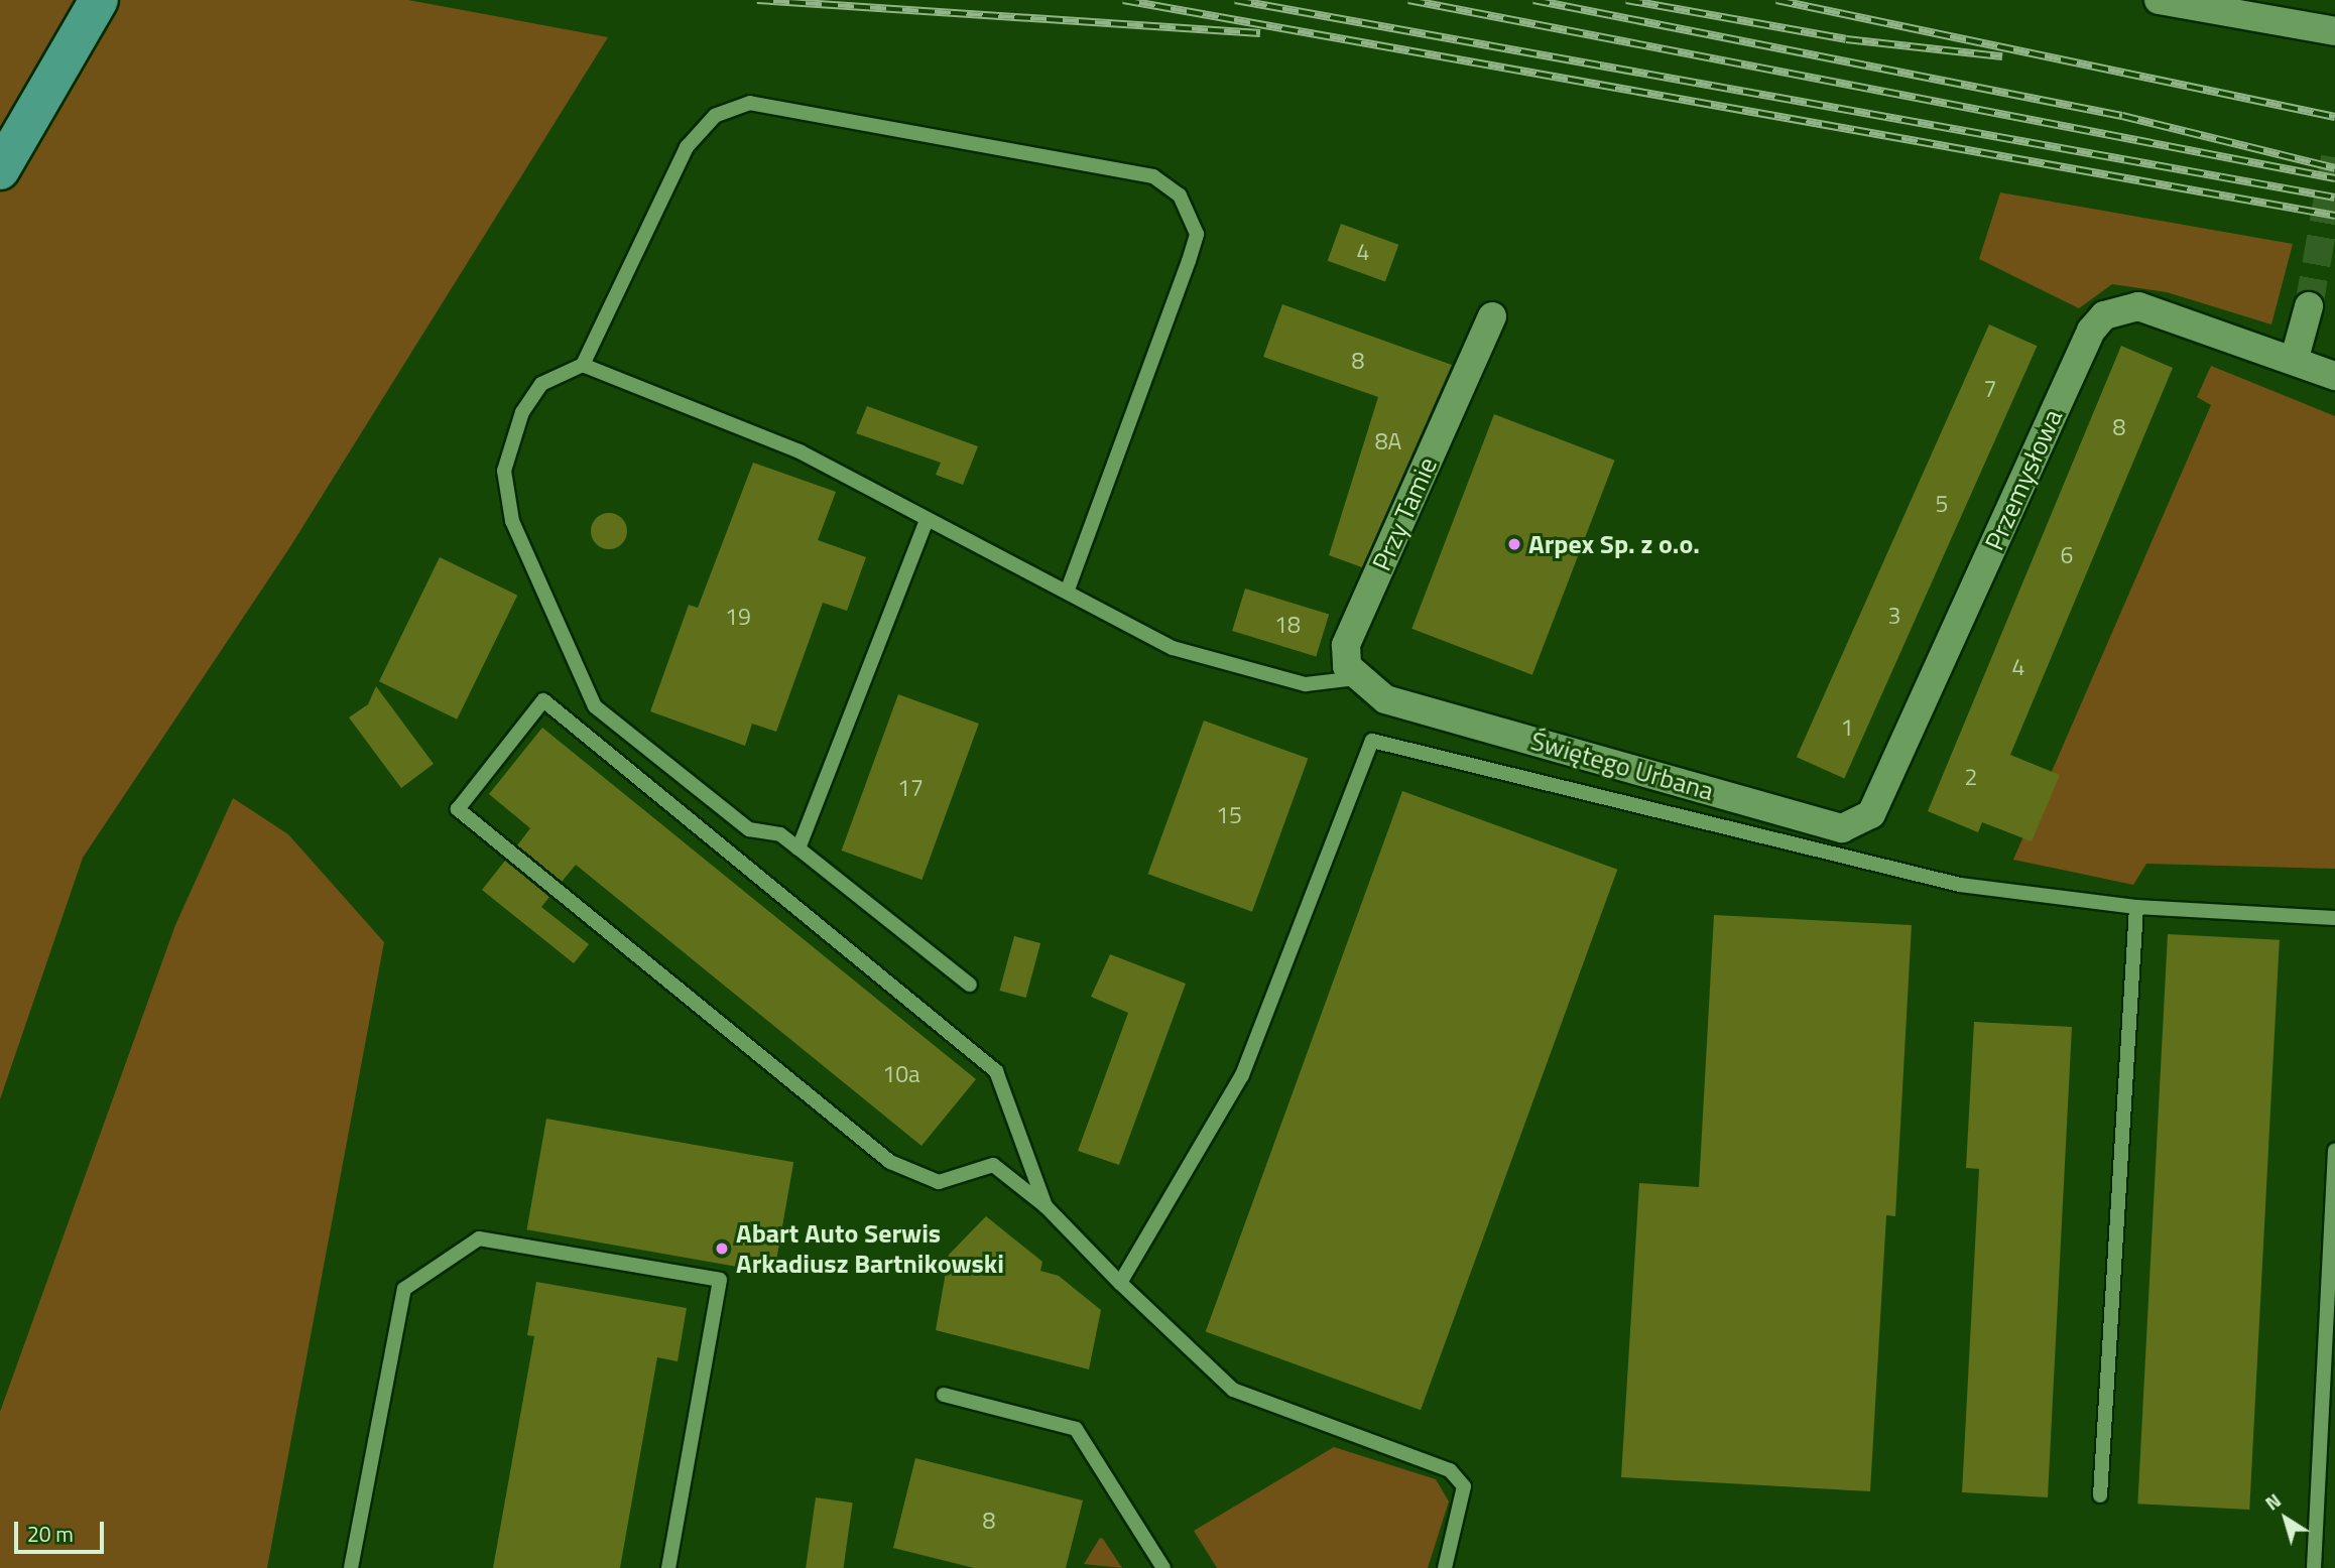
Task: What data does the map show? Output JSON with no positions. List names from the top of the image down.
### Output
{
  "streets": {
    "street": ["Przemysłowa", "Przy Tamie", "Świętego Urbana"]
  },
  "crossings": [
    ["Przemysłowa", "Świętego Urbana"],
    ["Przy Tamie", "Świętego Urbana"]
  ],
  "places": ["Arpex Sp. z o.o.", "Abart Auto Serwis Arkadiusz Bartnikowski"],
  "house_numbers": [
    "4",
    "8",
    "7",
    "8",
    "8A",
    "5",
    "6",
    "3",
    "19",
    "18",
    "4",
    "1",
    "2",
    "17",
    "15",
    "10a",
    "8"
  ],
  "scale_bar": "20 m",
  "north": "top left"
}
